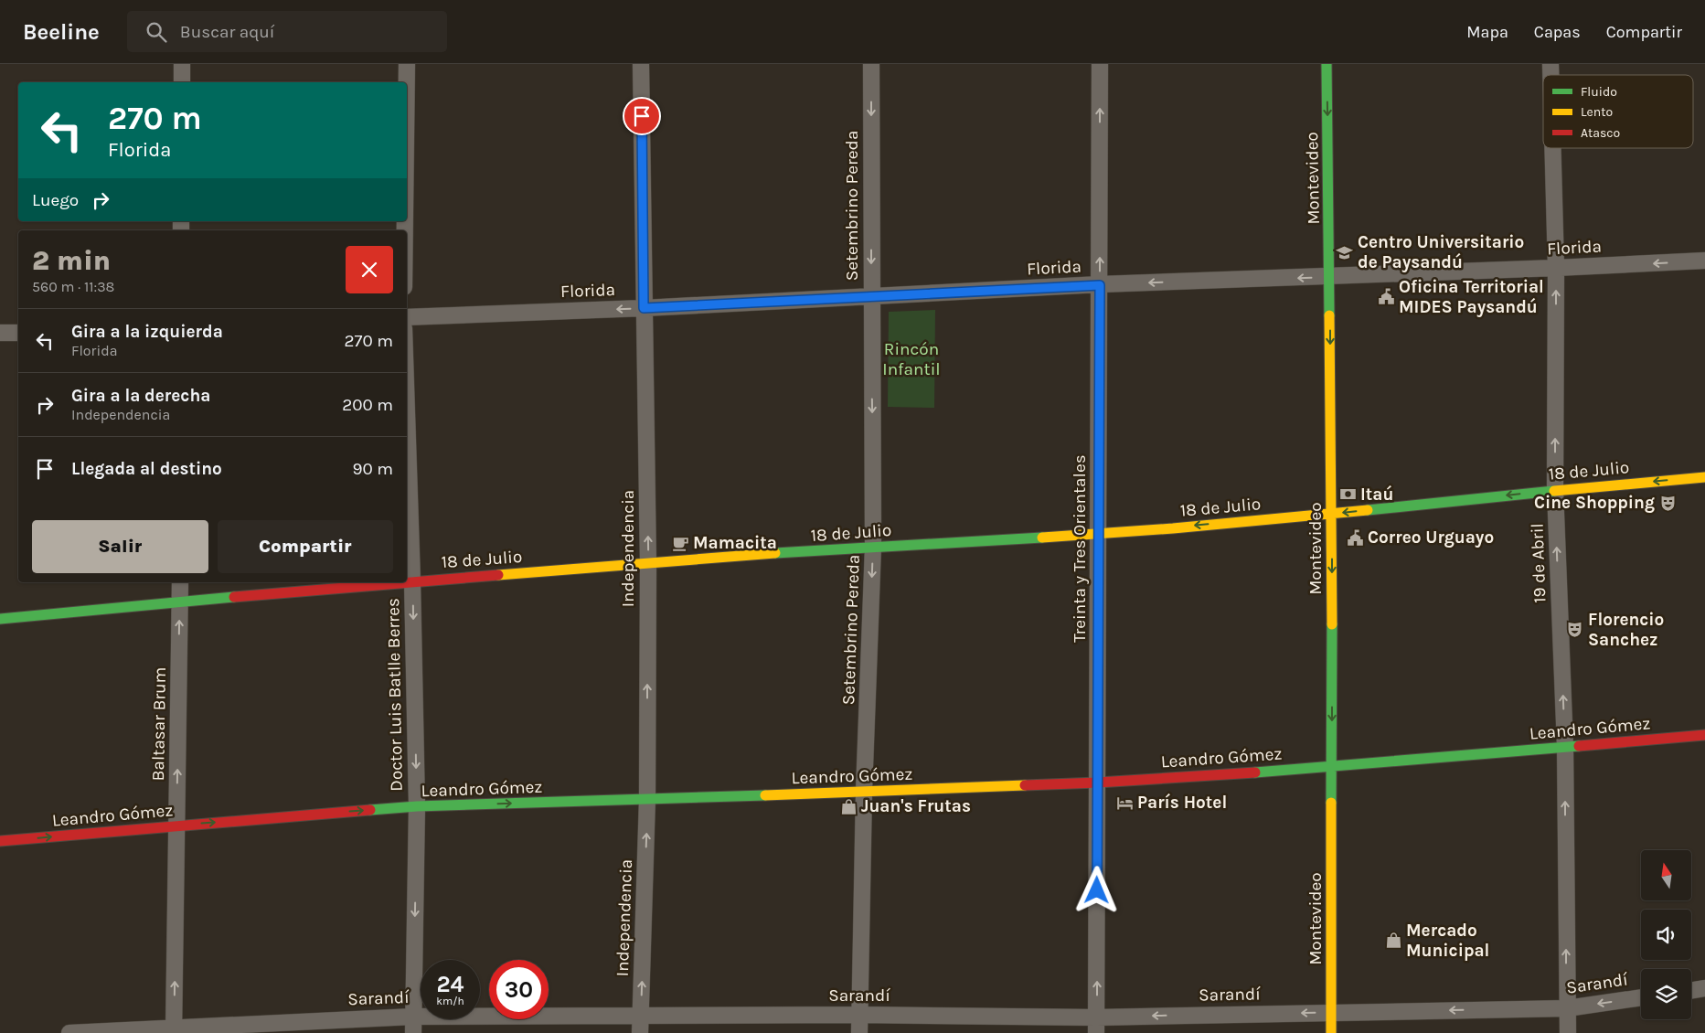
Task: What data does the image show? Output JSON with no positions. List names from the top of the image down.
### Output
{
  "streets": {
    "street": [
      "Montevideo",
      "Setembrino Pereda",
      "Florida",
      "18 de Julio",
      "Independencia",
      "Treinta y Tres Orientales",
      "19 de Abril",
      "Doctor Luis Batlle Berres",
      "Baltasar Brum",
      "Leandro Gómez",
      "Sarandí"
    ]
  },
  "crossings": [
    ["Montevideo", "Florida"],
    ["Montevideo", "18 de Julio"],
    ["Montevideo", "Leandro Gómez"],
    ["Montevideo", "Sarandí"],
    ["Setembrino Pereda", "Florida"],
    ["Setembrino Pereda", "18 de Julio"],
    ["Setembrino Pereda", "Leandro Gómez"],
    ["Setembrino Pereda", "Sarandí"],
    ["Florida", "Independencia"],
    ["Florida", "Treinta y Tres Orientales"],
    ["Florida", "19 de Abril"],
    ["18 de Julio", "Independencia"],
    ["18 de Julio", "Treinta y Tres Orientales"],
    ["18 de Julio", "19 de Abril"],
    ["18 de Julio", "Doctor Luis Batlle Berres"],
    ["18 de Julio", "Baltasar Brum"],
    ["Independencia", "Leandro Gómez"],
    ["Independencia", "Sarandí"],
    ["Treinta y Tres Orientales", "Leandro Gómez"],
    ["Treinta y Tres Orientales", "Sarandí"],
    ["19 de Abril", "Leandro Gómez"],
    ["19 de Abril", "Sarandí"],
    ["Doctor Luis Batlle Berres", "Leandro Gómez"],
    ["Doctor Luis Batlle Berres", "Sarandí"],
    ["Baltasar Brum", "Leandro Gómez"],
    ["Baltasar Brum", "Sarandí"]
  ],
  "one_way": [
    "Montevideo",
    "Setembrino Pereda",
    "Florida",
    "18 de Julio",
    "Independencia",
    "Treinta y Tres Orientales",
    "19 de Abril",
    "Doctor Luis Batlle Berres",
    "Baltasar Brum",
    "Leandro Gómez"
  ],
  "parks": ["Rincón Infantil"],
  "places": {
    "school or university": ["Centro Universitario de Paysandú"],
    "public building": ["Oficina Territorial MIDES Paysandú", "Correo Urguayo"],
    "bank": ["Itaú"],
    "theatre": ["Cine Shopping", "Florencio Sanchez"],
    "cafe": ["Mamacita"],
    "hotel": ["París Hotel"],
    "shop": ["Juan's Frutas", "Mercado Municipal"]
  },
  "legend": ["Fluido", "Lento", "Atasco"],
  "north": "top",
  "page": {
    "header": "Beeline",
    "search": "Buscar aquí",
    "nav": ["Mapa", "Capas", "Compartir"],
    "turn": ["270 m", "Florida"],
    "then": "Luego",
    "heading": ["2 min", "560 m · 11:38"],
    "list": [
      {
        "name": "Gira a la izquierda",
        "note": "Florida",
        "value": "270 m"
      },
      {
        "name": "Gira a la derecha",
        "note": "Independencia",
        "value": "200 m"
      },
      {
        "name": "Llegada al destino",
        "value": "90 m"
      }
    ],
    "buttons": ["Salir", "Compartir"],
    "speed": "24 km/h",
    "limit": "30"
  }
}
